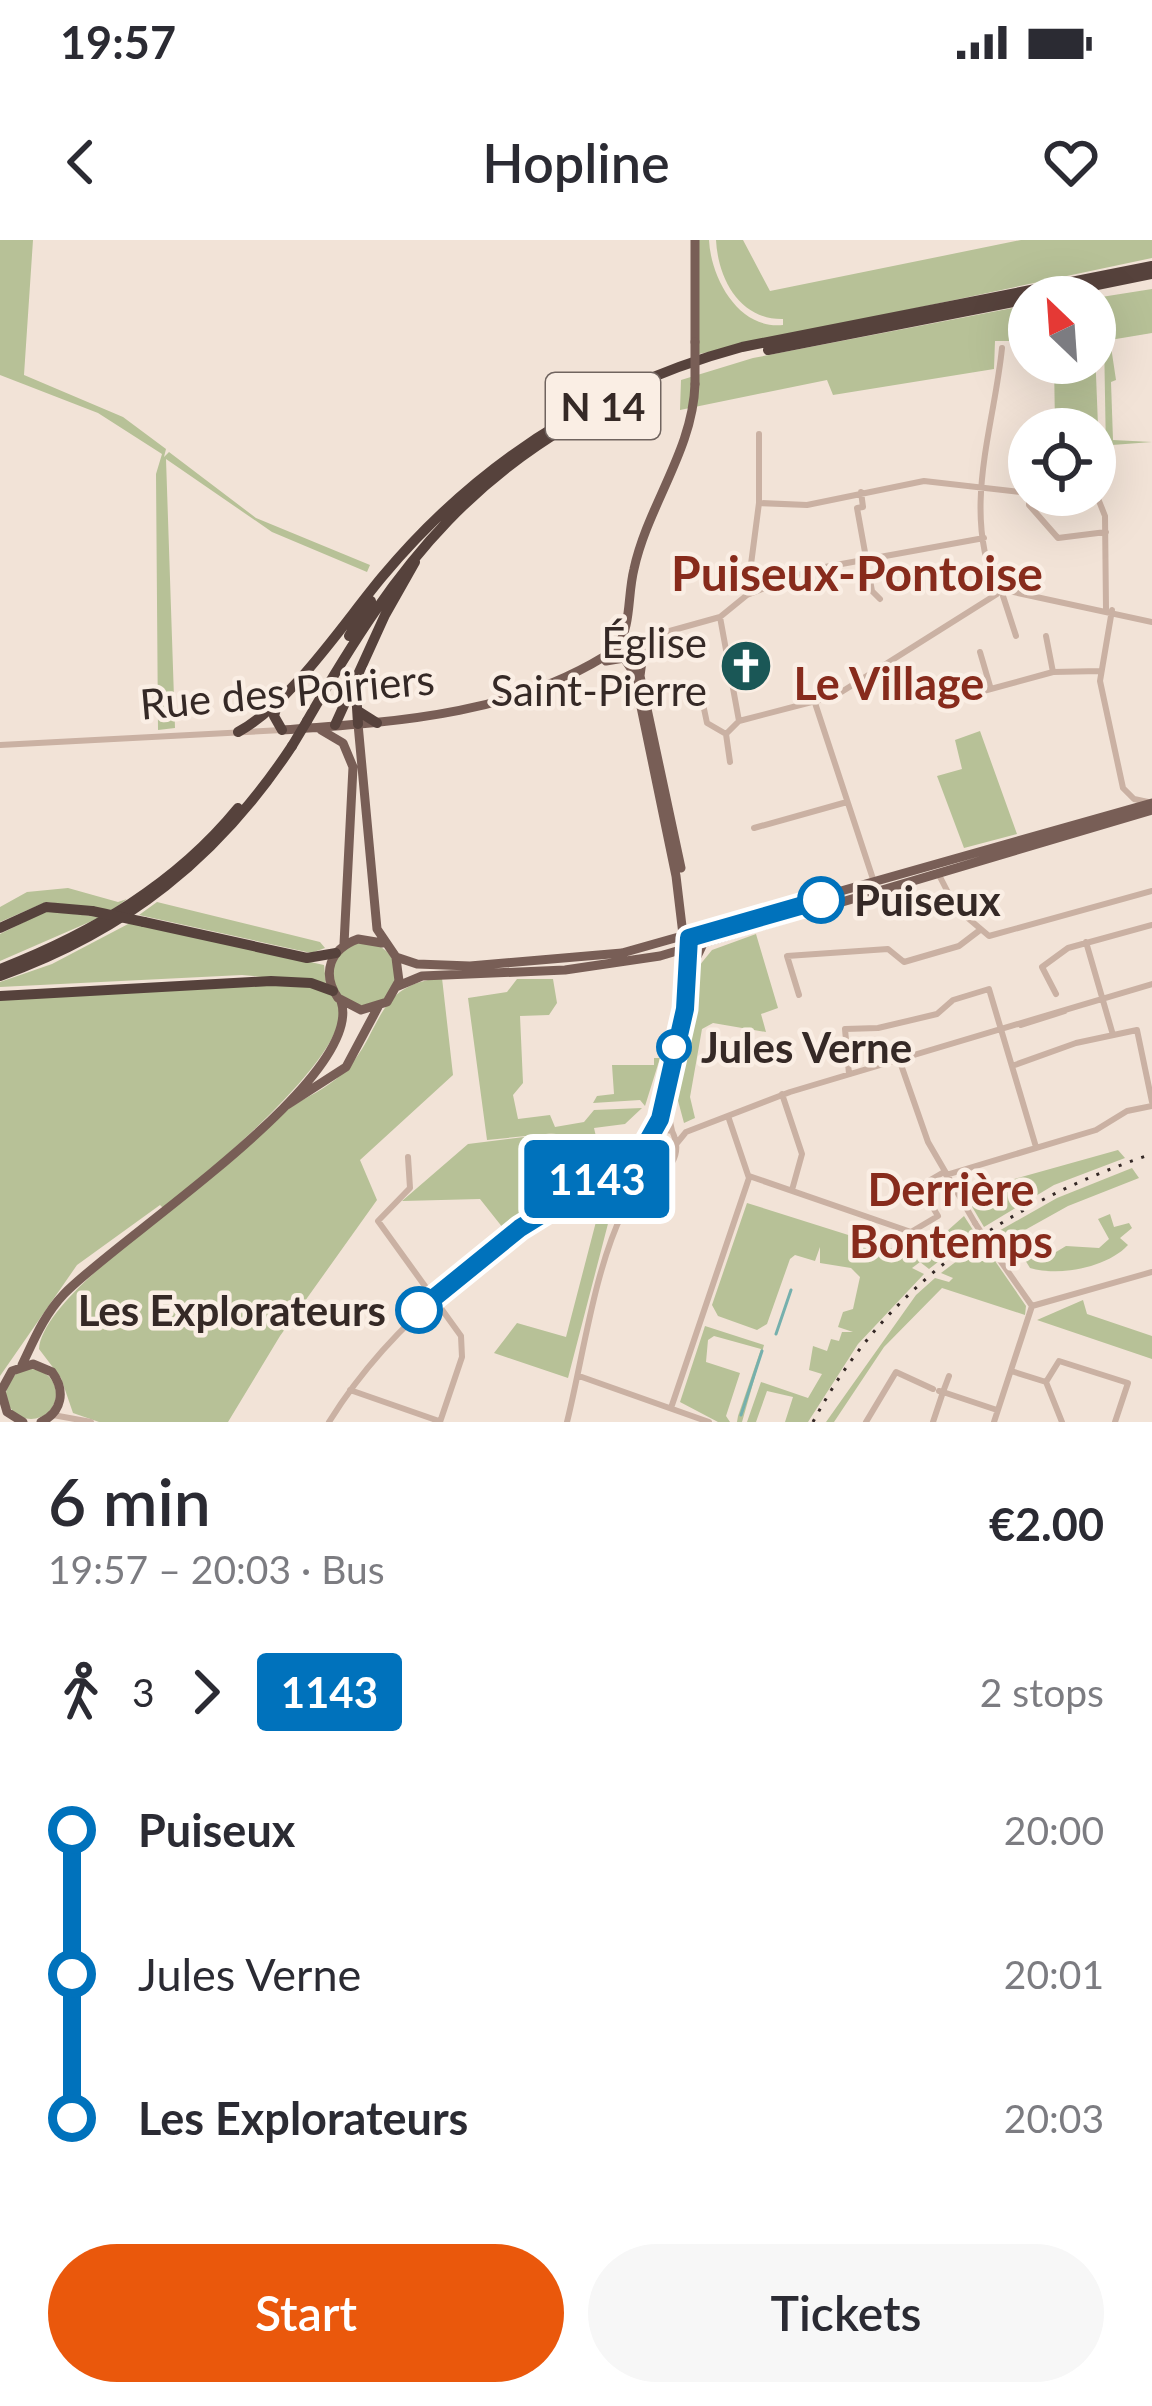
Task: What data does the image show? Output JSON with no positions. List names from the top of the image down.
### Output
{
  "streets": {
    "highway": ["N 14"],
    "main road": ["Rue des Poiriers"]
  },
  "crossings": [
    ["N 14", "Rue des Poiriers"]
  ],
  "districts": ["Puiseux-Pontoise", "Le Village", "Derrière Bontemps"],
  "places": {
    "church": ["Église Saint-Pierre"],
    "other": ["Puiseux", "Jules Verne", "Les Explorateurs"]
  },
  "lines": ["bus line 1143"],
  "north": "top left",
  "page": {
    "status": "19:57",
    "header": "Hopline",
    "on_map": "1143",
    "heading": ["6 min", "19:57 – 20:03 · Bus", "€2.00"],
    "legs": ["3", "1143", "2 stops"],
    "list": [
      {
        "name": "Puiseux",
        "value": "20:00"
      },
      {
        "name": "Jules Verne",
        "value": "20:01"
      },
      {
        "name": "Les Explorateurs",
        "value": "20:03"
      }
    ],
    "buttons": ["Start", "Tickets"]
  }
}
